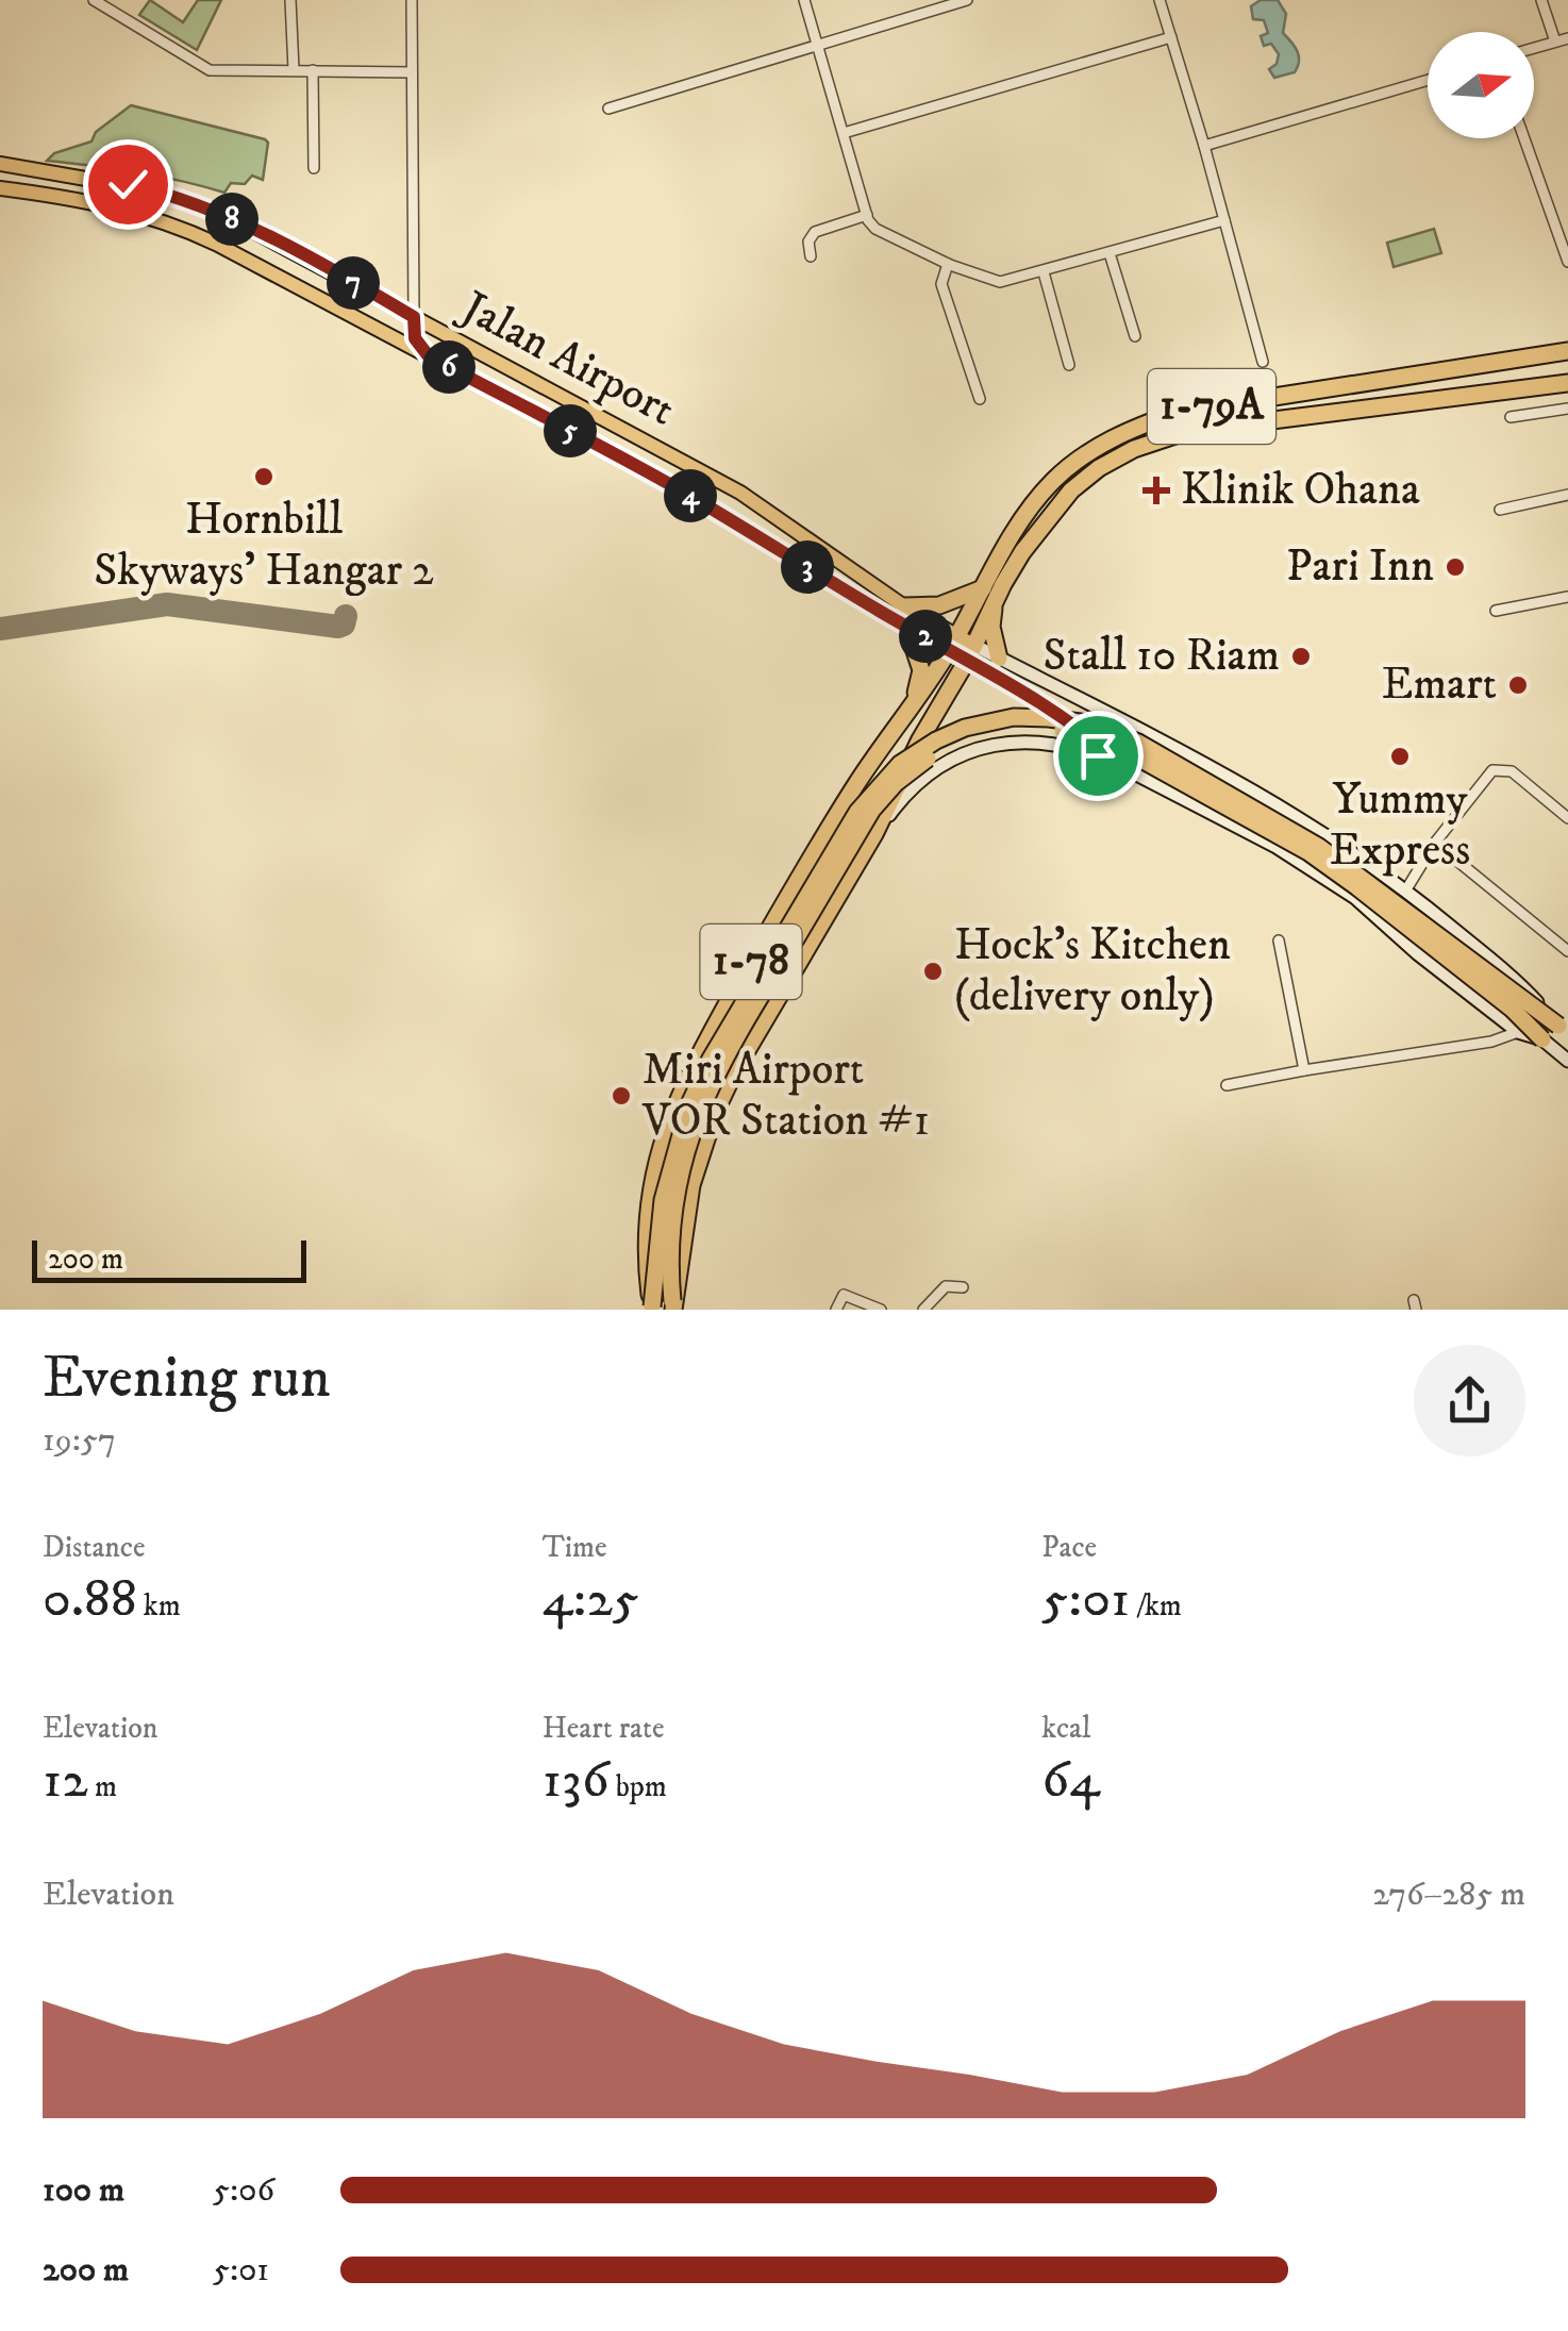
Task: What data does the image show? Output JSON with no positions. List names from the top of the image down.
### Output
{
  "streets": {
    "highway": ["1-79A", "1-78"],
    "main road": ["Jalan Airport"]
  },
  "crossings": [
    ["Jalan Airport", "1-79A"],
    ["Jalan Airport", "1-78"],
    ["1-79A", "1-78"]
  ],
  "places": {
    "other": [
      "Hornbill Skyways' Hangar 2",
      "Pari Inn",
      "Stall 10 Riam",
      "Emart",
      "Yummy Express",
      "Hock's Kitchen (delivery only)",
      "Miri Airport VOR Station #1"
    ],
    "health": ["Klinik Ohana"]
  },
  "scale_bar": "200 m",
  "north": "right",
  "page": {
    "pins": [
      "8",
      "7",
      "6",
      "5",
      "4",
      "3",
      "2"
    ],
    "scale": "200 m",
    "heading": ["Evening run", "19:57"],
    "stats": [
      ["Distance", "0.88 km"],
      ["Time", "4:25"],
      ["Pace", "5:01 /km"],
      ["Elevation", "12 m"],
      ["Heart rate", "136 bpm"],
      ["kcal", "64"]
    ],
    "chart": ["Elevation", "276–285 m"],
    "list": [
      {
        "name": "100 m",
        "note": "5:06"
      },
      {
        "name": "200 m",
        "note": "5:01"
      }
    ]
  }
}
